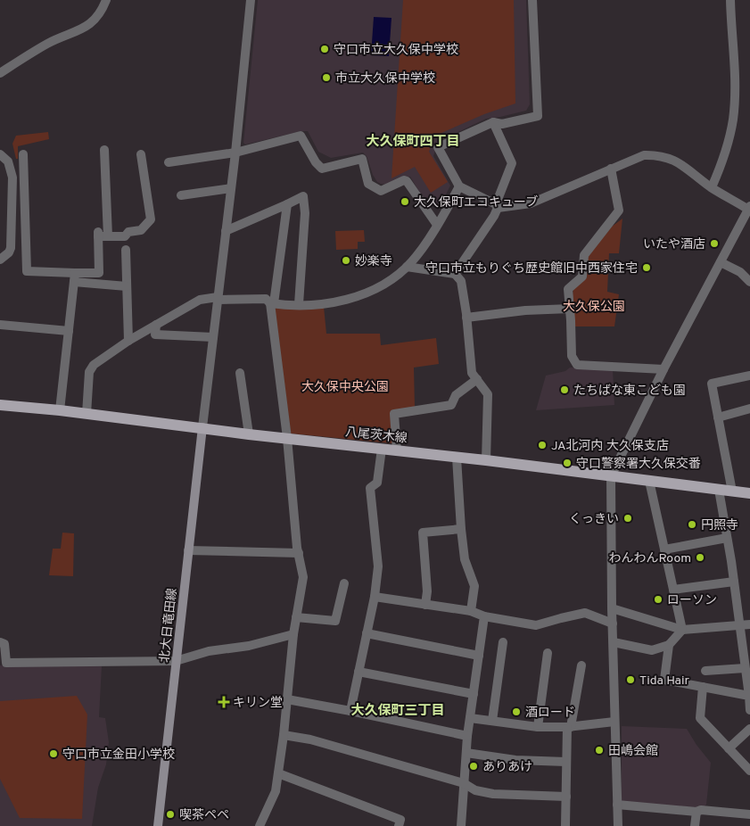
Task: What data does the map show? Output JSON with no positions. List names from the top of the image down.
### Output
{
  "streets": {
    "main road": ["八尾茨木線", "北大日竜田線"]
  },
  "crossings": [
    ["八尾茨木線", "北大日竜田線"]
  ],
  "districts": ["大久保町四丁目", "大久保町三丁目"],
  "parks": ["大久保公園", "大久保中央公園"],
  "places": {
    "other": [
      "守口市立大久保中学校",
      "市立大久保中学校",
      "大久保町エコキューブ",
      "いたや酒店",
      "妙楽寺",
      "守口市立もりぐち歴史館旧中西家住宅",
      "たちばな東こども園",
      "JA北河内 大久保支店",
      "守口警察署大久保交番",
      "くっきい",
      "円照寺",
      "わんわんRoom",
      "ローソン",
      "Tida Hair",
      "酒ロード",
      "田嶋会館",
      "守口市立金田小学校",
      "ありあけ",
      "喫茶ペペ"
    ],
    "health": ["キリン堂"]
  }
}
